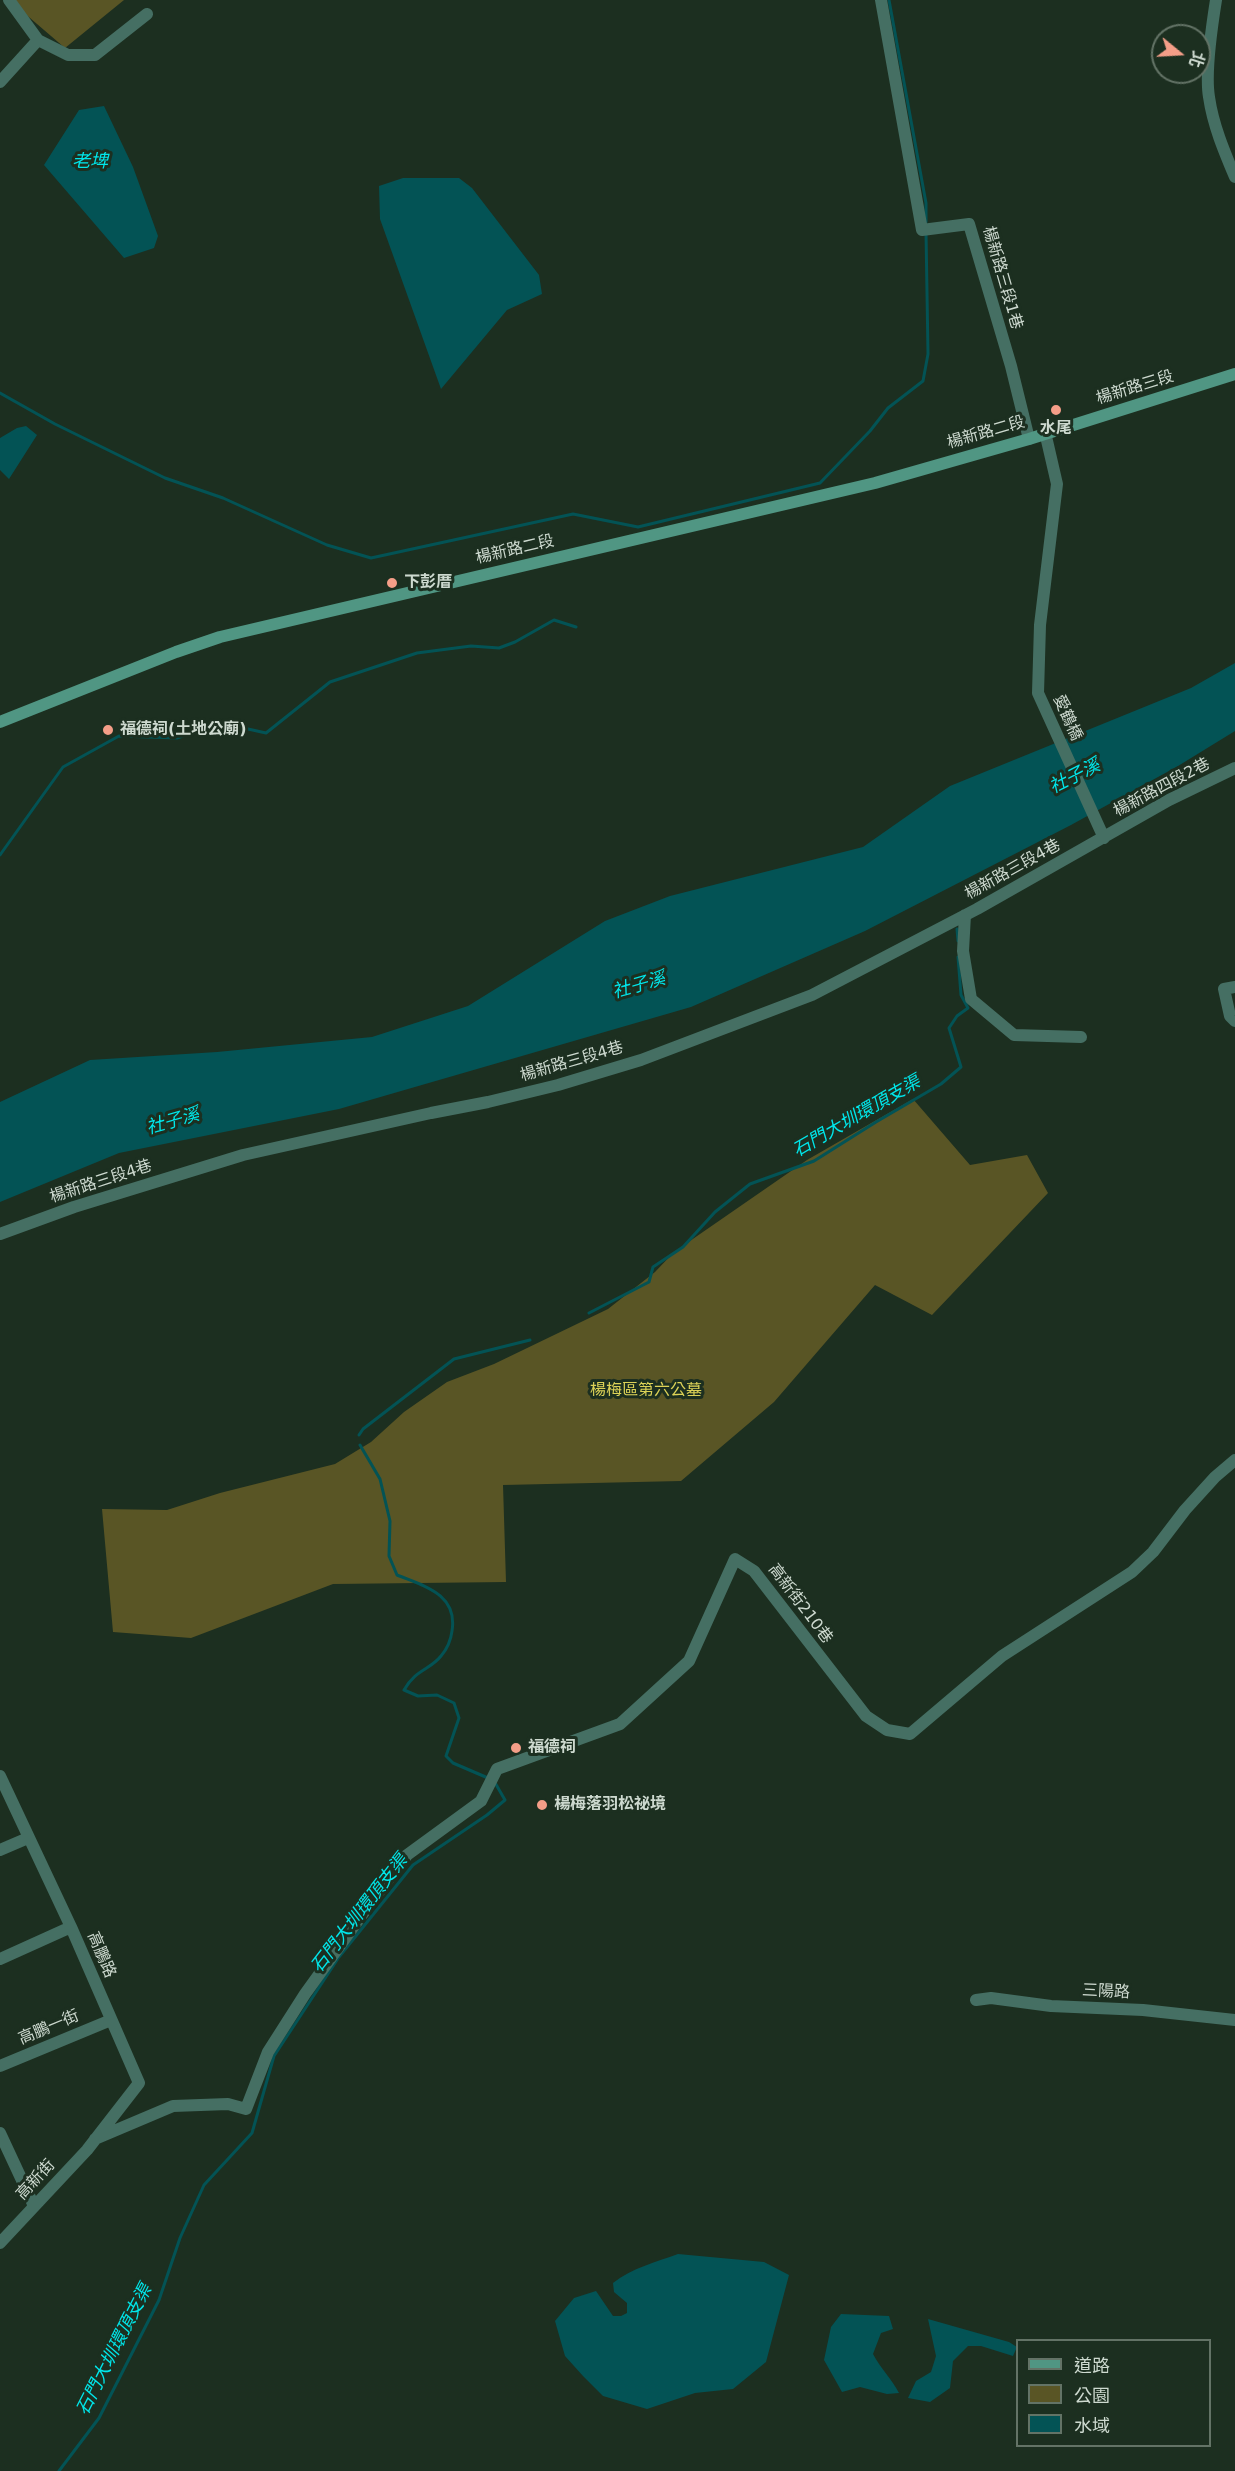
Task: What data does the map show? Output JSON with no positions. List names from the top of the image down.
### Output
{
  "streets": {
    "main road": ["楊新路三段", "楊新路二段"],
    "street": [
      "楊新路三段1巷",
      "愛鶴橋",
      "楊新路四段2巷",
      "楊新路三段4巷",
      "高新街210巷",
      "高鵬路",
      "三陽路",
      "高鵬一街",
      "高新街"
    ]
  },
  "crossings": [
    ["楊新路三段1巷", "楊新路二段"],
    ["楊新路三段", "楊新路二段"],
    ["楊新路三段", "愛鶴橋"],
    ["楊新路二段", "愛鶴橋"],
    ["愛鶴橋", "楊新路四段2巷"],
    ["愛鶴橋", "楊新路三段4巷"],
    ["楊新路四段2巷", "楊新路三段4巷"],
    ["高新街210巷", "高鵬路"],
    ["高新街210巷", "高新街"],
    ["高鵬路", "高鵬一街"],
    ["高鵬路", "高新街"]
  ],
  "water": ["老埤", "社子溪", "石門大圳環頂支渠"],
  "parks": ["楊梅區第六公墓"],
  "places": [
    "水尾",
    "下彭厝",
    "福德祠(土地公廟)",
    "福德祠",
    "楊梅落羽松祕境"
  ],
  "legend": ["道路", "公園", "水域"],
  "north": "right"
}
